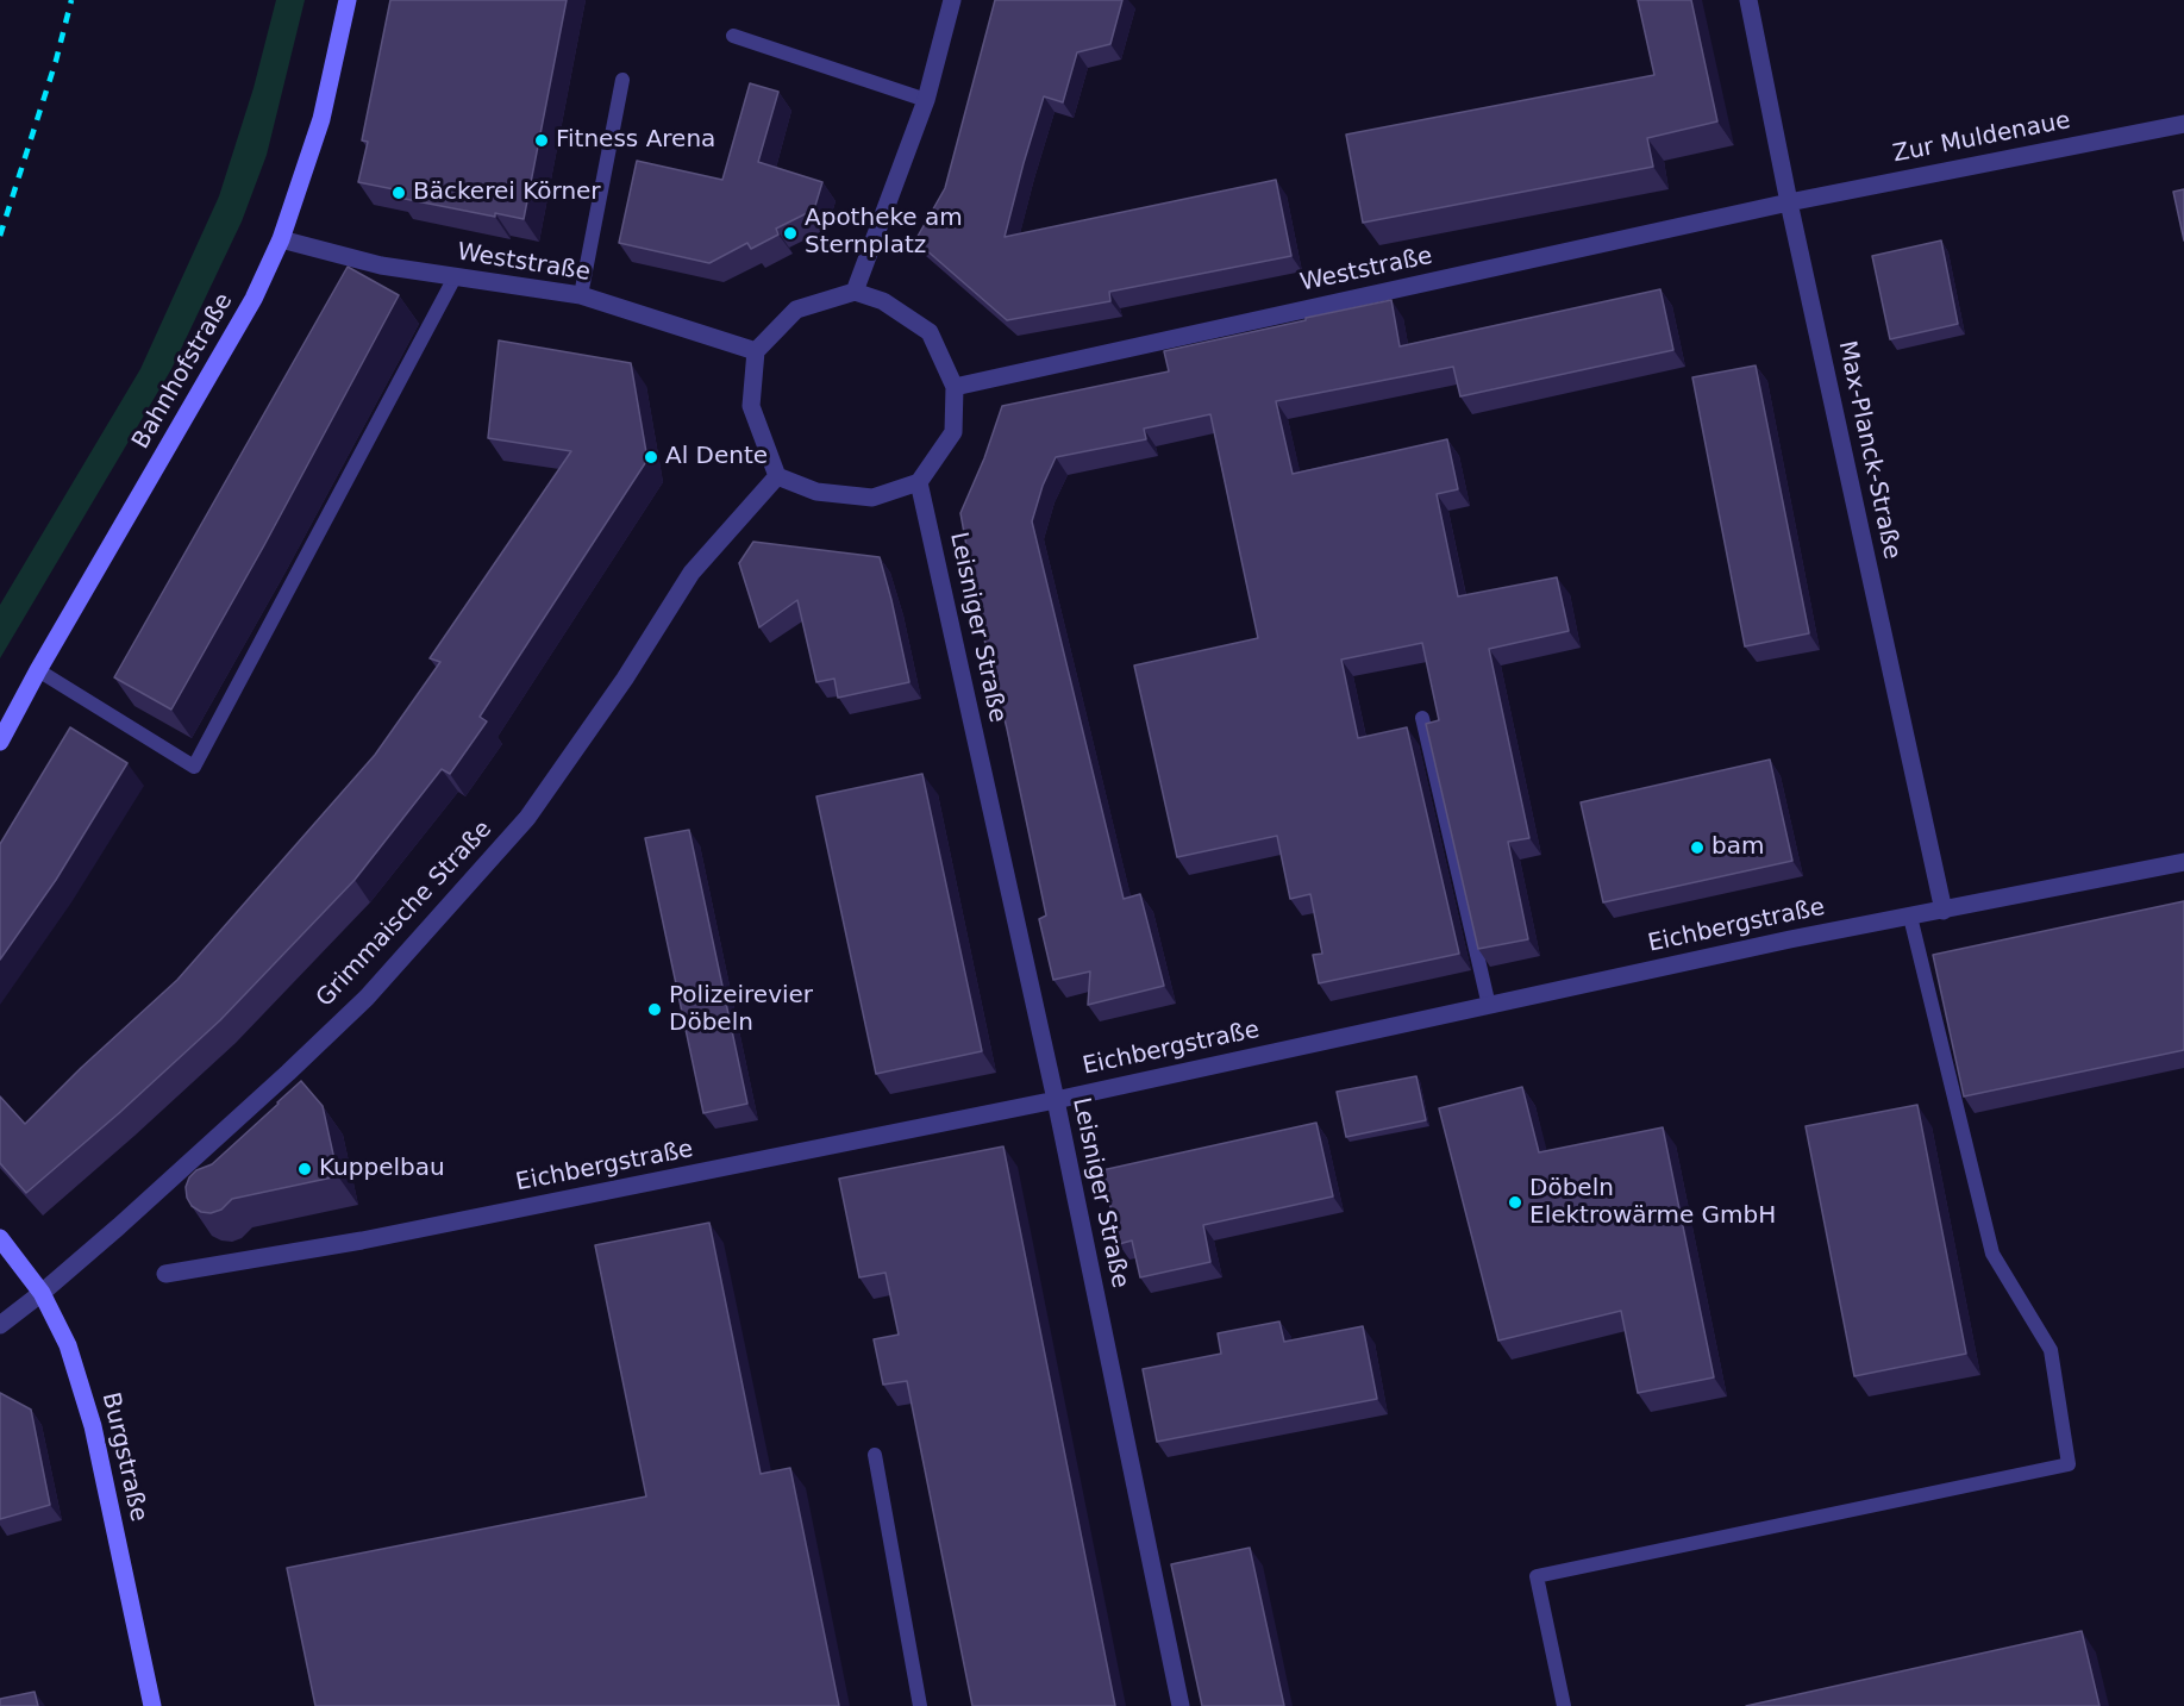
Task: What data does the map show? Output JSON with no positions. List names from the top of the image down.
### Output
{
  "streets": {
    "main road": ["Bahnhofstraße", "Burgstraße"],
    "street": [
      "Zur Muldenaue",
      "Weststraße",
      "Max-Planck-Straße",
      "Leisniger Straße",
      "Grimmaische Straße",
      "Eichbergstraße"
    ]
  },
  "crossings": [
    ["Zur Muldenaue", "Weststraße"],
    ["Zur Muldenaue", "Max-Planck-Straße"],
    ["Weststraße", "Bahnhofstraße"],
    ["Weststraße", "Max-Planck-Straße"],
    ["Weststraße", "Leisniger Straße"],
    ["Weststraße", "Grimmaische Straße"],
    ["Max-Planck-Straße", "Eichbergstraße"],
    ["Leisniger Straße", "Grimmaische Straße"],
    ["Leisniger Straße", "Eichbergstraße"],
    ["Grimmaische Straße", "Burgstraße"]
  ],
  "places": [
    "Fitness Arena",
    "Bäckerei Körner",
    "Apotheke am Sternplatz",
    "Al Dente",
    "bam",
    "Polizeirevier Döbeln",
    "Kuppelbau",
    "Döbeln Elektrowärme GmbH"
  ]
}
